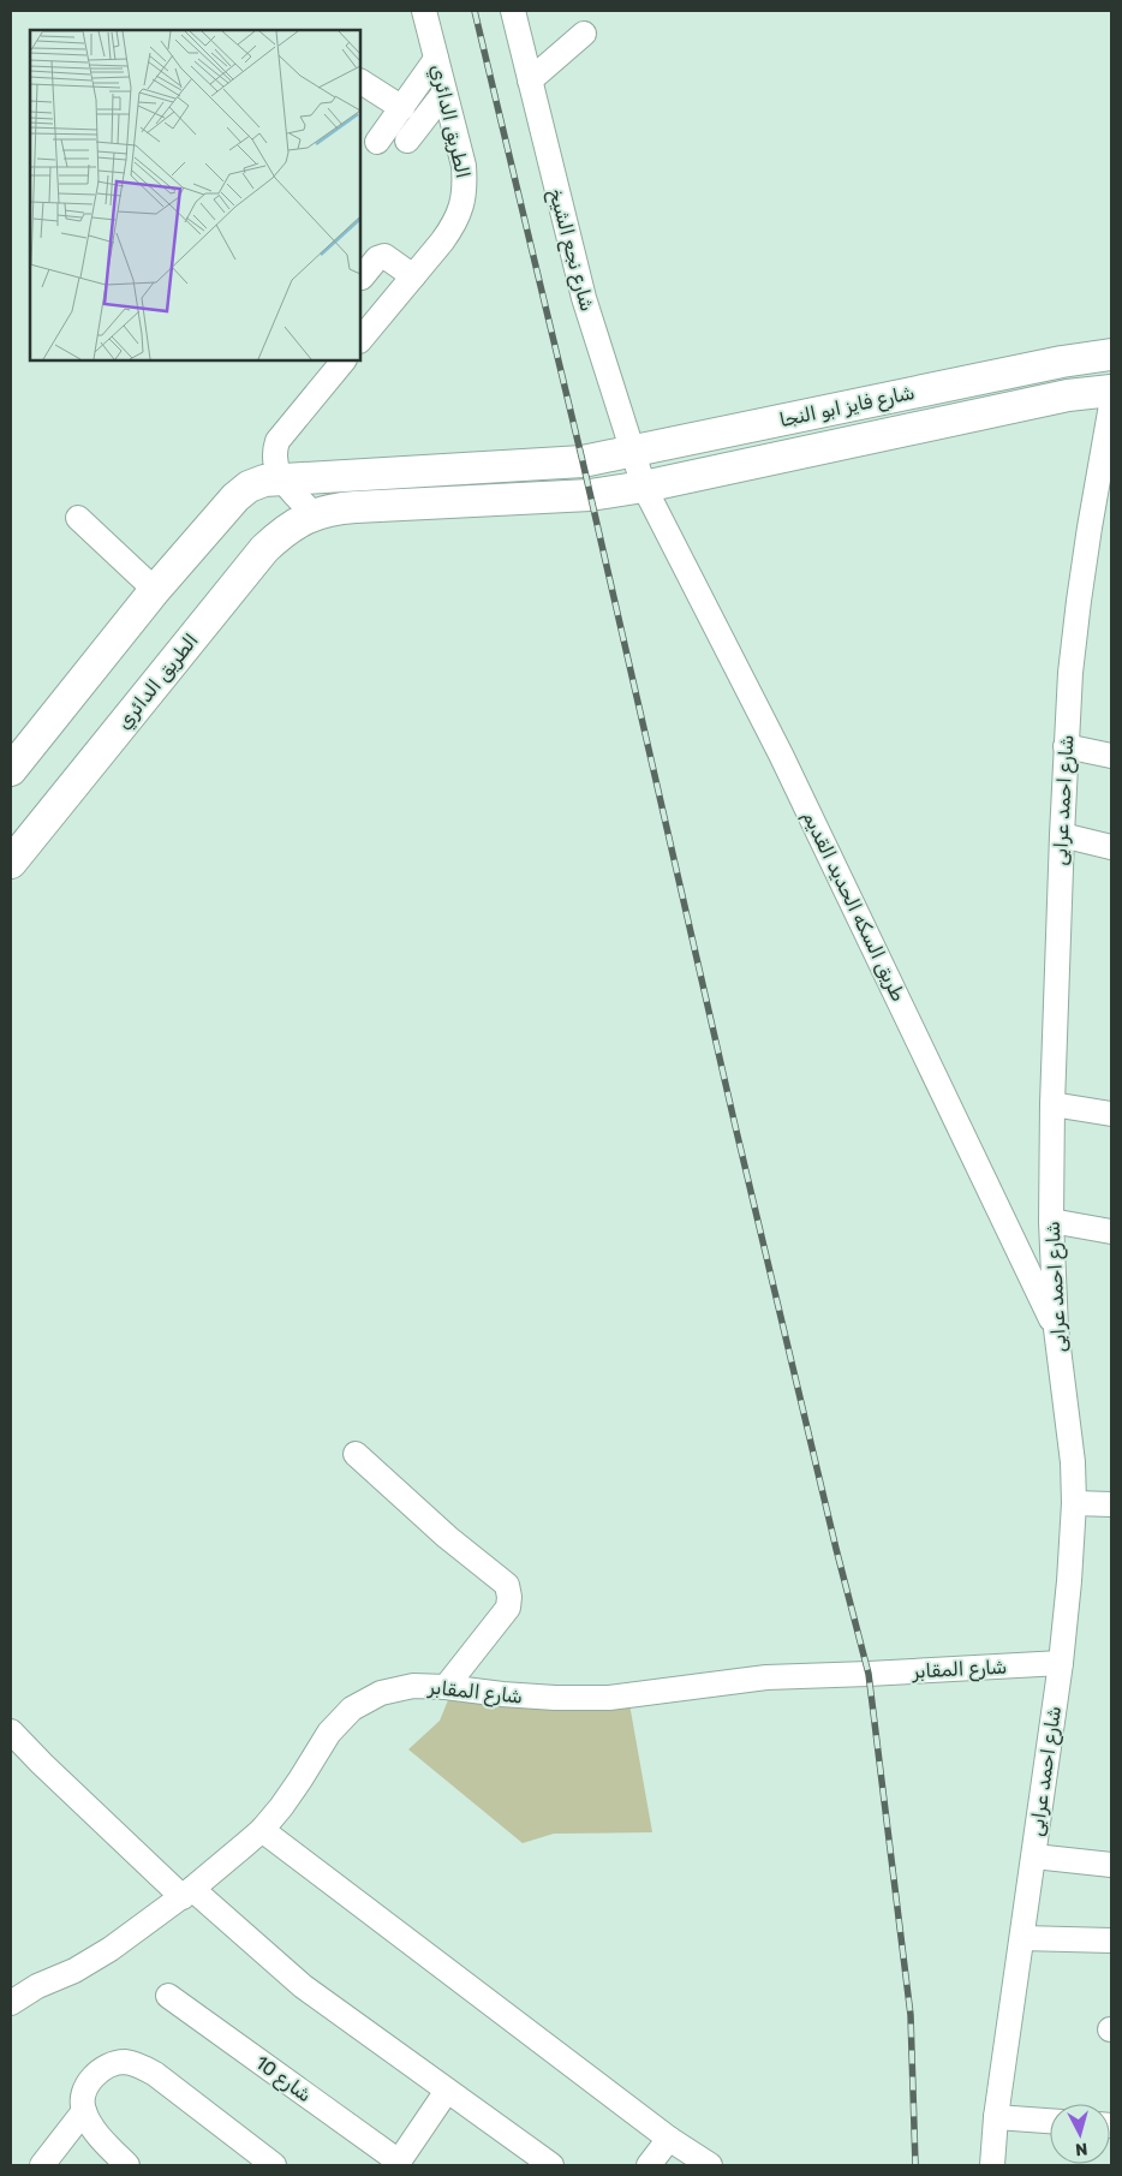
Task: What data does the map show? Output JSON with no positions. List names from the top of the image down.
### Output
{
  "streets": {
    "main road": ["الطريق الدائري", "شارع فايز ابو النجا"],
    "street": [
      "شارع نجع الشيخ",
      "شارع احمد عرابى",
      "طريق السكه الحديد القديم",
      "شارع المقابر",
      "شارع 10"
    ]
  },
  "crossings": [
    ["الطريق الدائري", "شارع فايز ابو النجا"],
    ["شارع نجع الشيخ", "شارع فايز ابو النجا"],
    ["شارع نجع الشيخ", "طريق السكه الحديد القديم"],
    ["شارع فايز ابو النجا", "طريق السكه الحديد القديم"],
    ["شارع احمد عرابى", "طريق السكه الحديد القديم"],
    ["شارع احمد عرابى", "شارع المقابر"]
  ],
  "north": "bottom"
}
